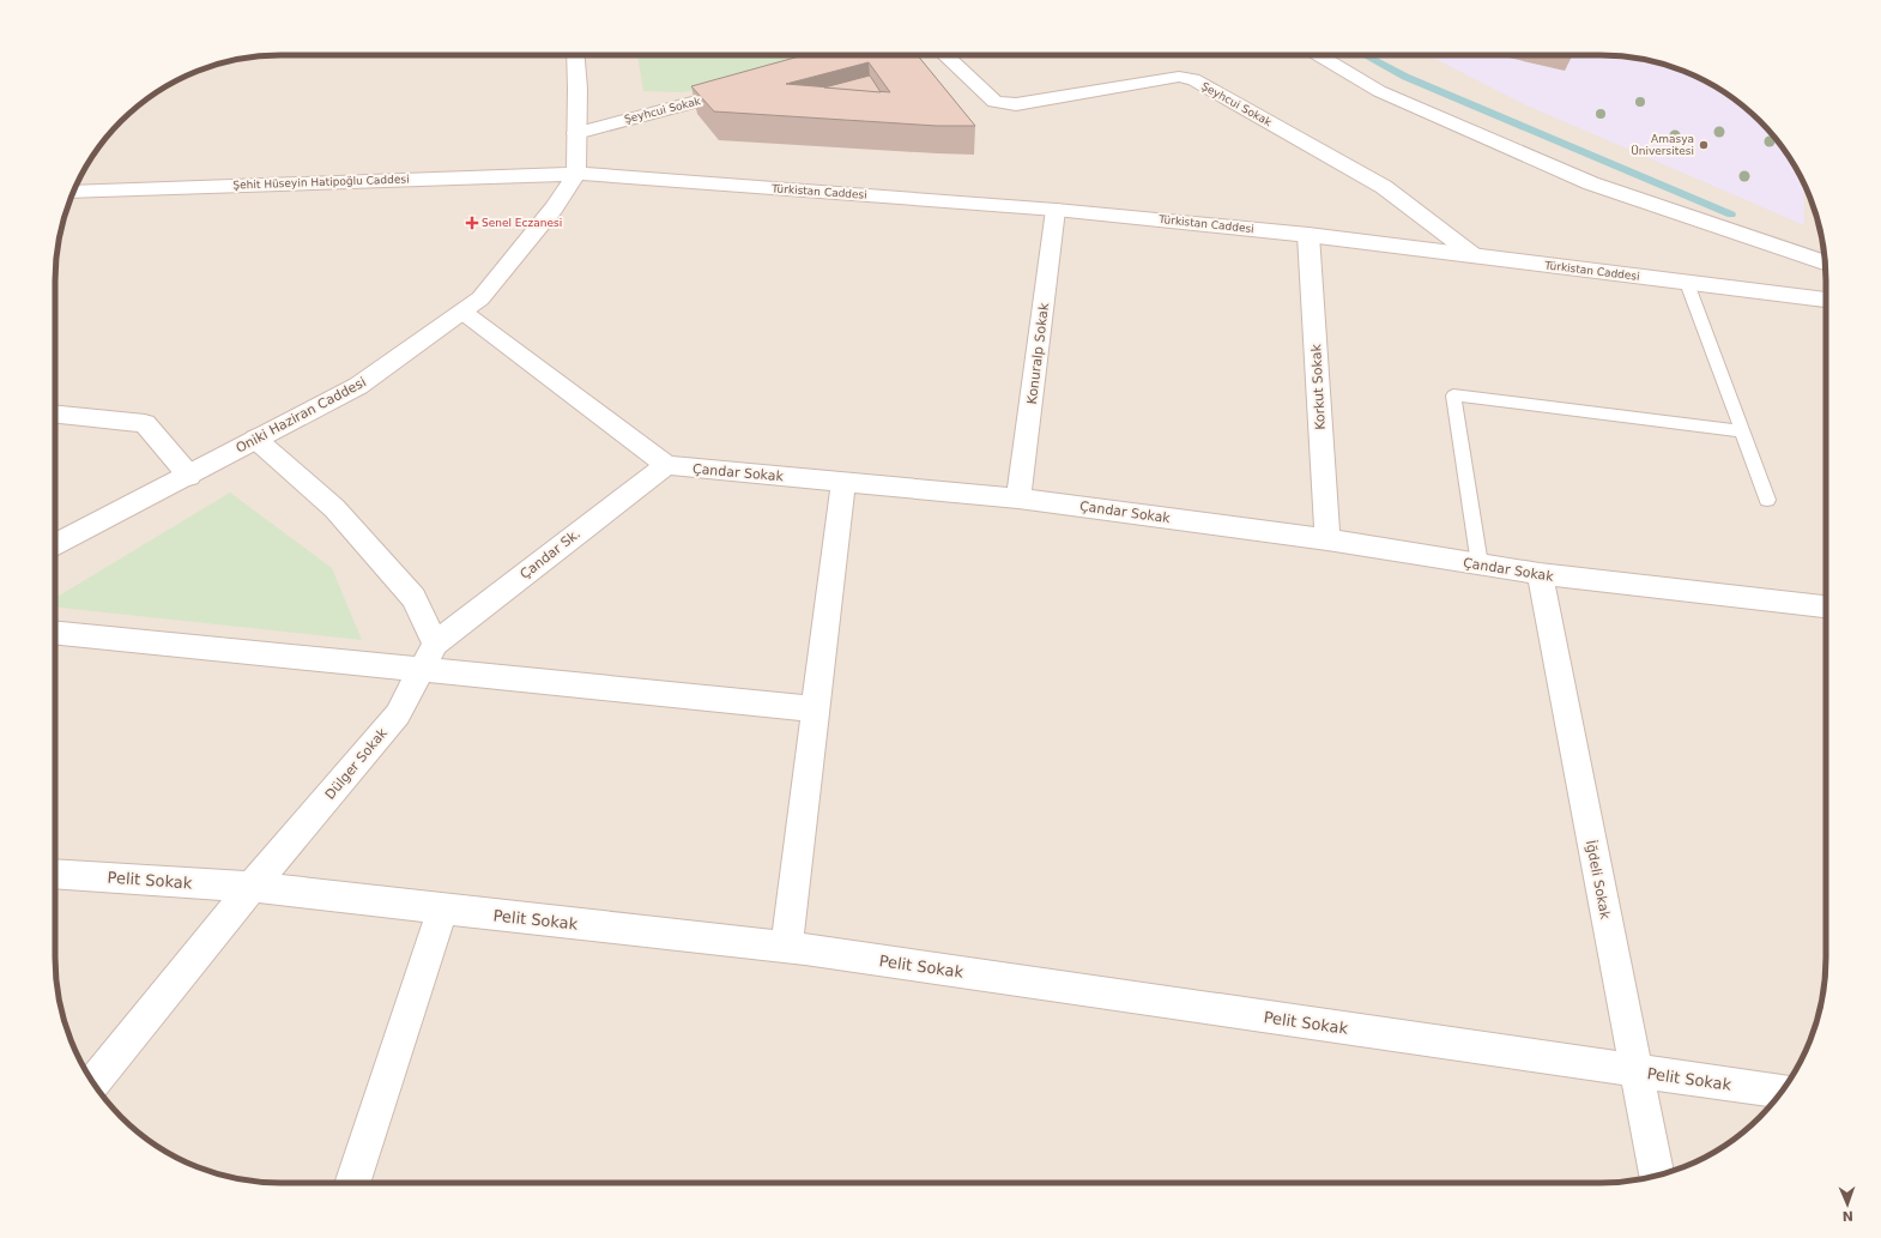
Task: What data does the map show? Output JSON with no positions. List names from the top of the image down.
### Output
{
  "streets": {
    "street": [
      "Şeyhcui Sokak",
      "Şehit Hüseyin Hatipoğlu Caddesi",
      "Türkistan Caddesi",
      "Konuralp Sokak",
      "Korkut Sokak",
      "Oniki Haziran Caddesi",
      "Çandar Sokak",
      "Çandar Sk.",
      "Dülger Sokak",
      "Pelit Sokak",
      "İğdeli Sokak"
    ]
  },
  "crossings": [
    ["Şeyhcui Sokak", "Türkistan Caddesi"],
    ["Şehit Hüseyin Hatipoğlu Caddesi", "Türkistan Caddesi"],
    ["Şehit Hüseyin Hatipoğlu Caddesi", "Oniki Haziran Caddesi"],
    ["Türkistan Caddesi", "Konuralp Sokak"],
    ["Türkistan Caddesi", "Korkut Sokak"],
    ["Türkistan Caddesi", "Oniki Haziran Caddesi"],
    ["Konuralp Sokak", "Çandar Sokak"],
    ["Korkut Sokak", "Çandar Sokak"],
    ["Çandar Sokak", "Çandar Sk."],
    ["Çandar Sokak", "İğdeli Sokak"],
    ["Çandar Sk.", "Dülger Sokak"],
    ["Dülger Sokak", "Pelit Sokak"],
    ["Pelit Sokak", "İğdeli Sokak"]
  ],
  "places": {
    "other": ["Amasya Üniversitesi"],
    "health": ["Senel Eczanesi"]
  },
  "north": "bottom"
}
